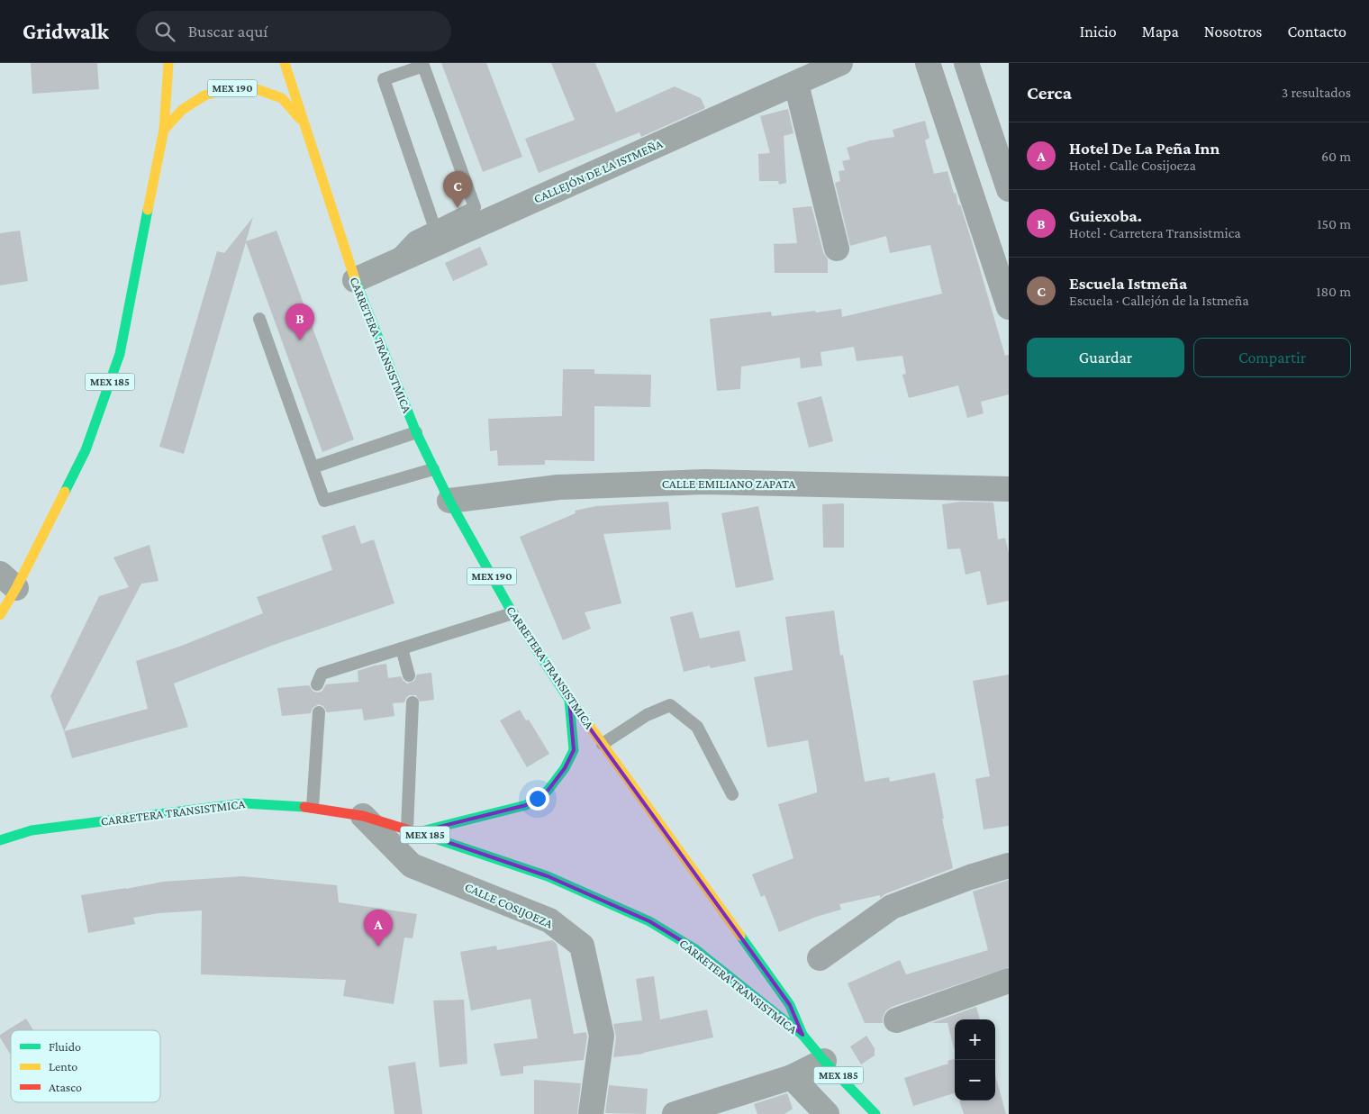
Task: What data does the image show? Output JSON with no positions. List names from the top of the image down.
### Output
{
  "streets": {
    "main road": ["MEX 190", "CARRETERA TRANSISTMICA", "MEX 185"],
    "street": ["CALLEJÓN DE LA ISTMEÑA", "CALLE EMILIANO ZAPATA", "CALLE COSIJOEZA"]
  },
  "crossings": [
    ["MEX 190", "CARRETERA TRANSISTMICA"],
    ["MEX 190", "MEX 185"],
    ["CALLEJÓN DE LA ISTMEÑA", "CARRETERA TRANSISTMICA"],
    ["CARRETERA TRANSISTMICA", "CALLE EMILIANO ZAPATA"],
    ["CARRETERA TRANSISTMICA", "CALLE COSIJOEZA"]
  ],
  "legend": ["Fluido", "Lento", "Atasco"],
  "page": {
    "header": "Gridwalk",
    "search": "Buscar aquí",
    "nav": [
      "Inicio",
      "Mapa",
      "Nosotros",
      "Contacto"
    ],
    "heading": ["Cerca", "3 resultados"],
    "list": [
      {
        "mark": "A",
        "name": "Hotel De La Peña Inn",
        "note": "Hotel · Calle Cosijoeza",
        "value": "60 m"
      },
      {
        "mark": "B",
        "name": "Guiexoba.",
        "note": "Hotel · Carretera Transistmica",
        "value": "150 m"
      },
      {
        "mark": "C",
        "name": "Escuela Istmeña",
        "note": "Escuela · Callejón de la Istmeña",
        "value": "180 m"
      }
    ],
    "pins": ["C", "B", "A"],
    "buttons": ["Guardar", "Compartir"],
    "map_buttons": ["+", "−"]
  }
}
